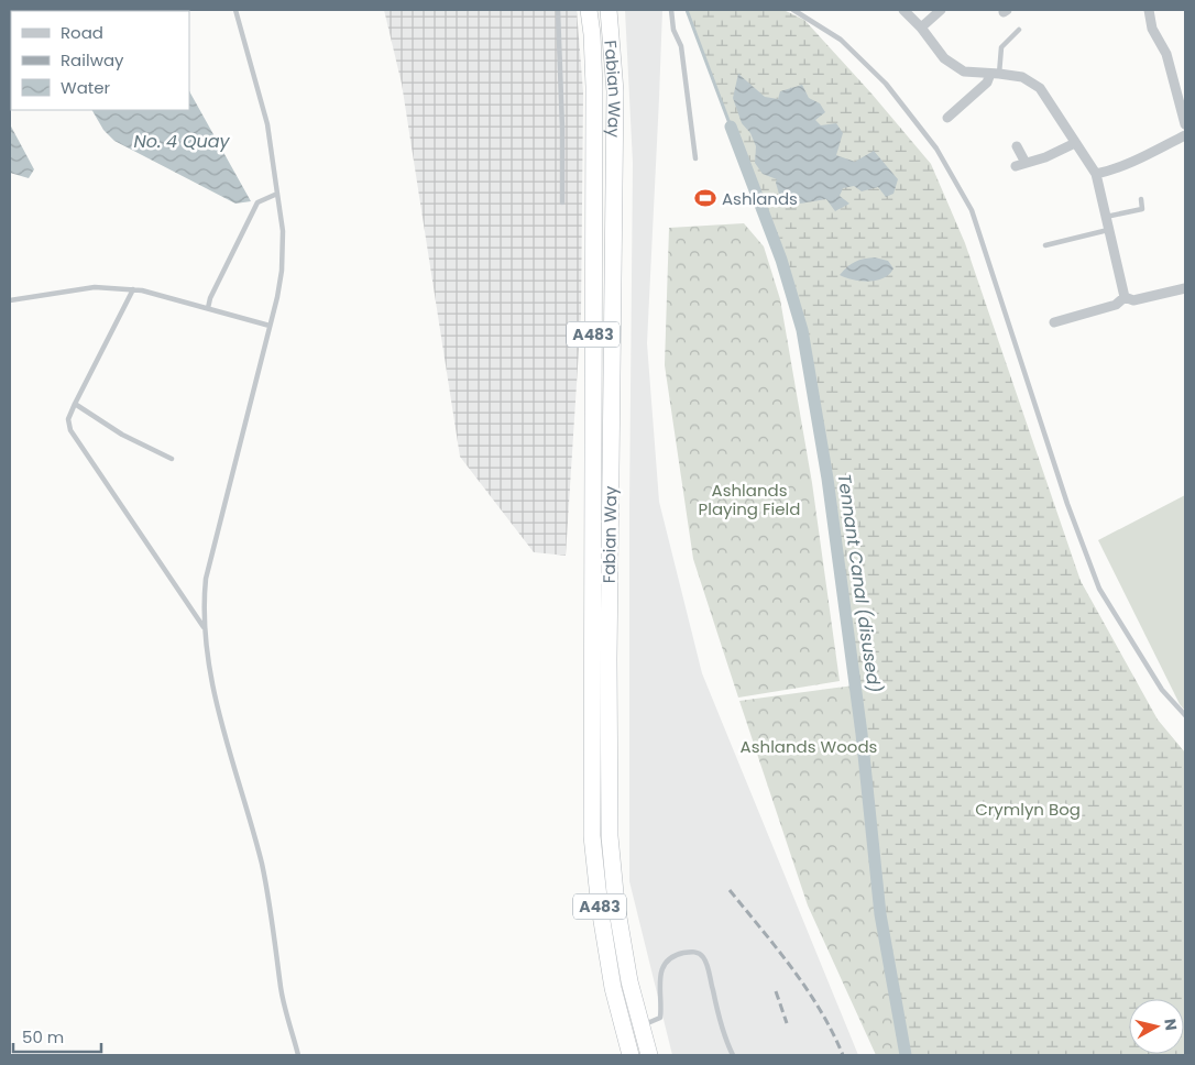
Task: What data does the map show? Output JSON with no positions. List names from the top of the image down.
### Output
{
  "streets": {
    "highway": ["Fabian Way", "A483"]
  },
  "water": ["No. 4 Quay", "Tennant Canal (disused)"],
  "parks": ["Ashlands Playing Field", "Ashlands Woods", "Crymlyn Bog"],
  "places": {
    "sports": ["Ashlands"]
  },
  "legend": ["Road", "Railway", "Water"],
  "scale_bar": "50 m",
  "north": "right"
}
